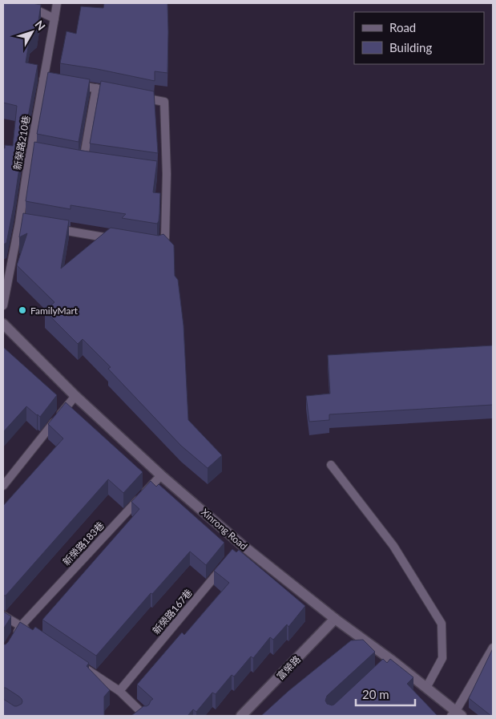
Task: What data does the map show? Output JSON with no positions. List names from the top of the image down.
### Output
{
  "streets": {
    "street": ["Xinrong Road", "富榮路"],
    "lane": ["新榮路210巷", "新榮路183巷", "新榮路167巷"]
  },
  "crossings": [
    ["Xinrong Road", "新榮路183巷"],
    ["Xinrong Road", "富榮路"]
  ],
  "places": ["FamilyMart"],
  "legend": ["Road", "Building"],
  "scale_bar": "20 m",
  "north": "top right"
}
